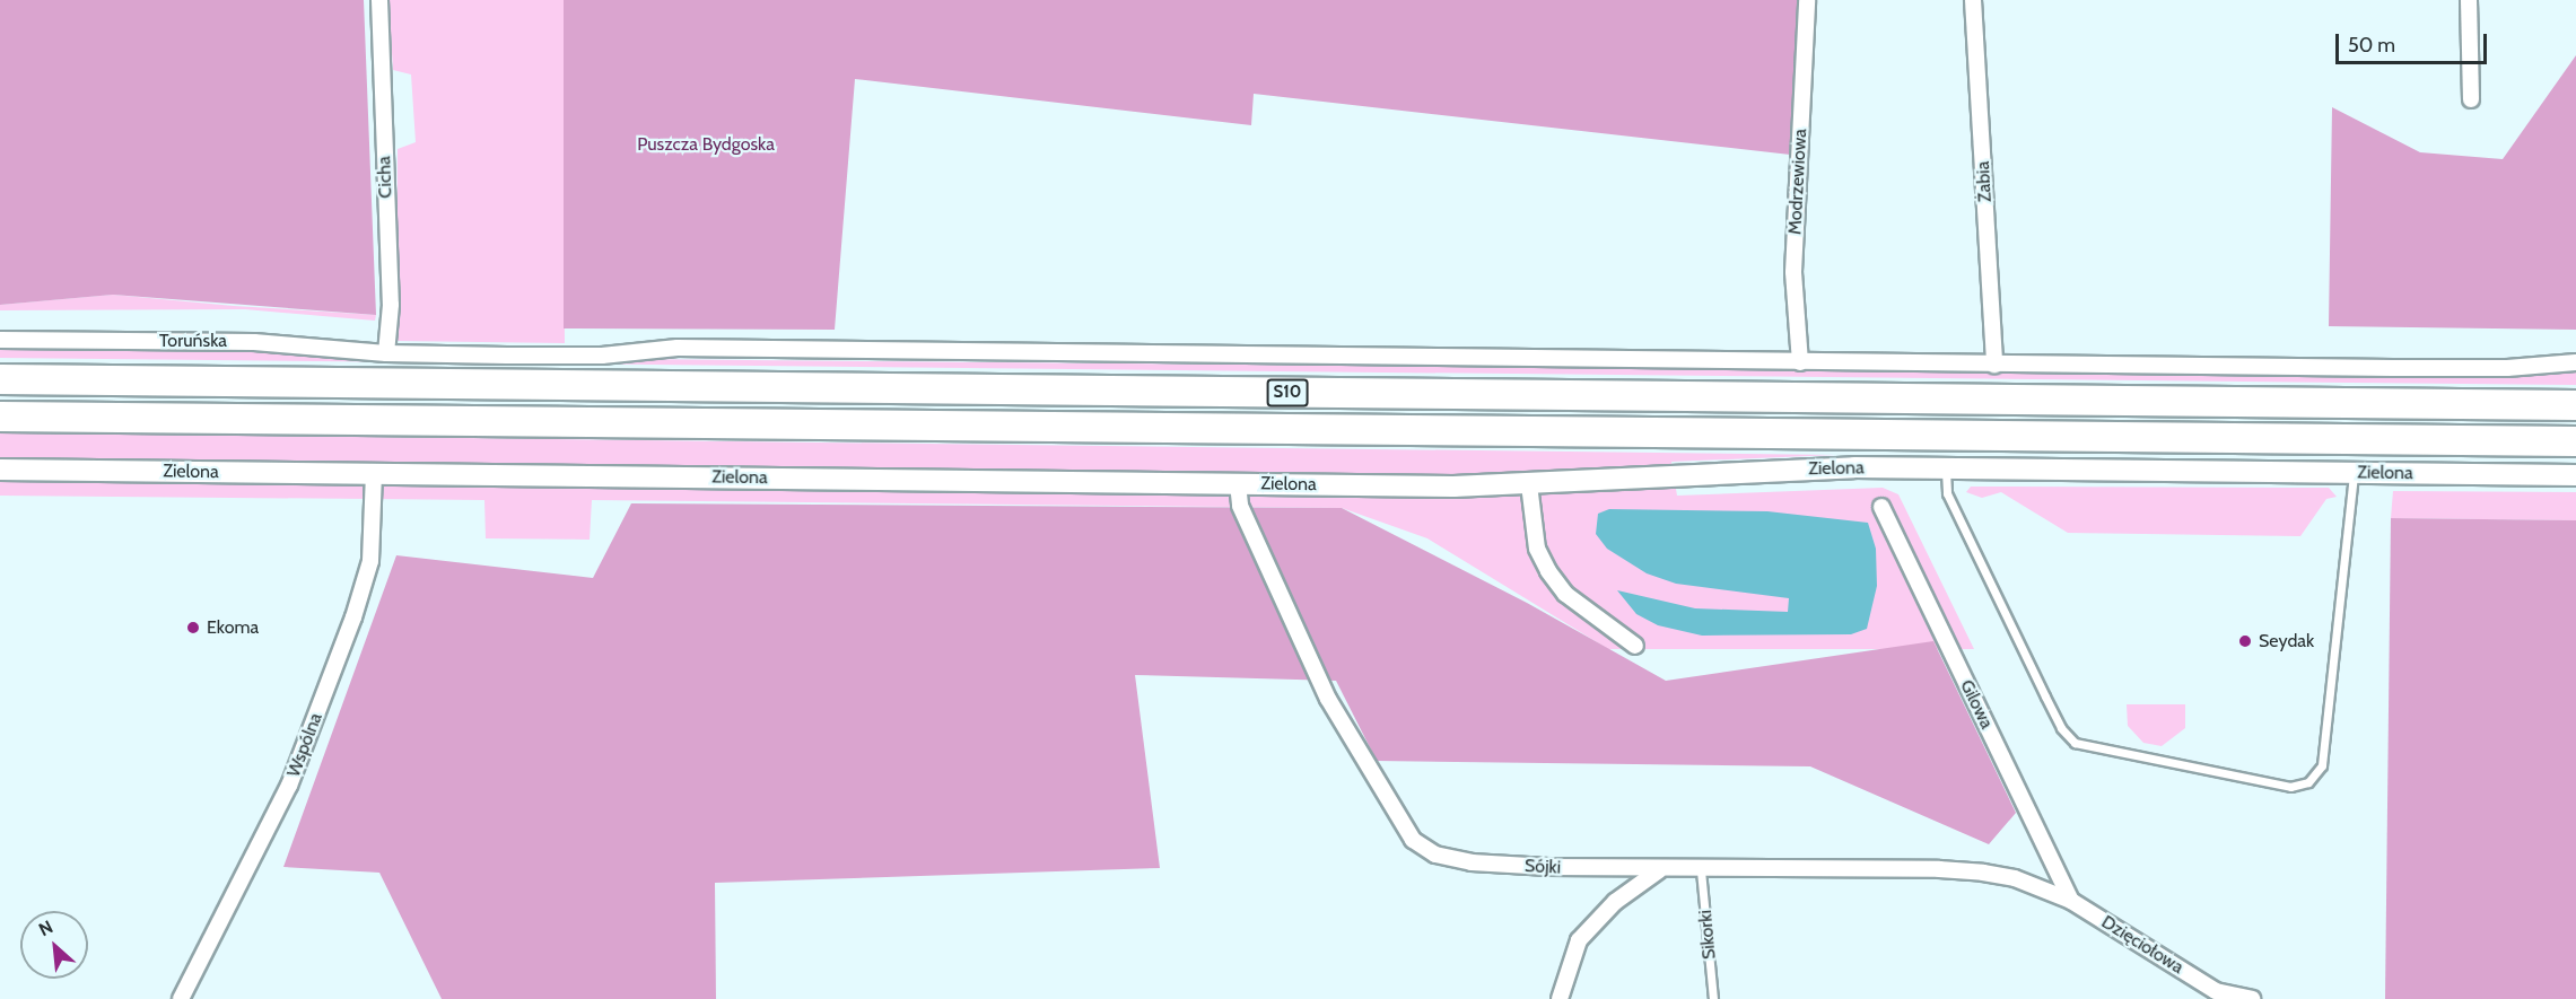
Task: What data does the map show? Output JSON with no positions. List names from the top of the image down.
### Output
{
  "streets": {
    "highway": ["S10"],
    "street": [
      "Cicha",
      "Modrzewiowa",
      "Żabia",
      "Toruńska",
      "Zielona",
      "Gilowa",
      "Wspólna",
      "Sójki",
      "Dzięciołowa"
    ],
    "lane": ["Sikorki"]
  },
  "crossings": [
    ["Cicha", "Toruńska"],
    ["Zielona", "Wspólna"],
    ["Zielona", "Sójki"],
    ["Gilowa", "Sójki"],
    ["Gilowa", "Dzięciołowa"],
    ["Sójki", "Sikorki"],
    ["Sójki", "Dzięciołowa"]
  ],
  "parks": ["Puszcza Bydgoska"],
  "places": ["Ekoma", "Seydak"],
  "scale_bar": "50 m",
  "north": "top left"
}
